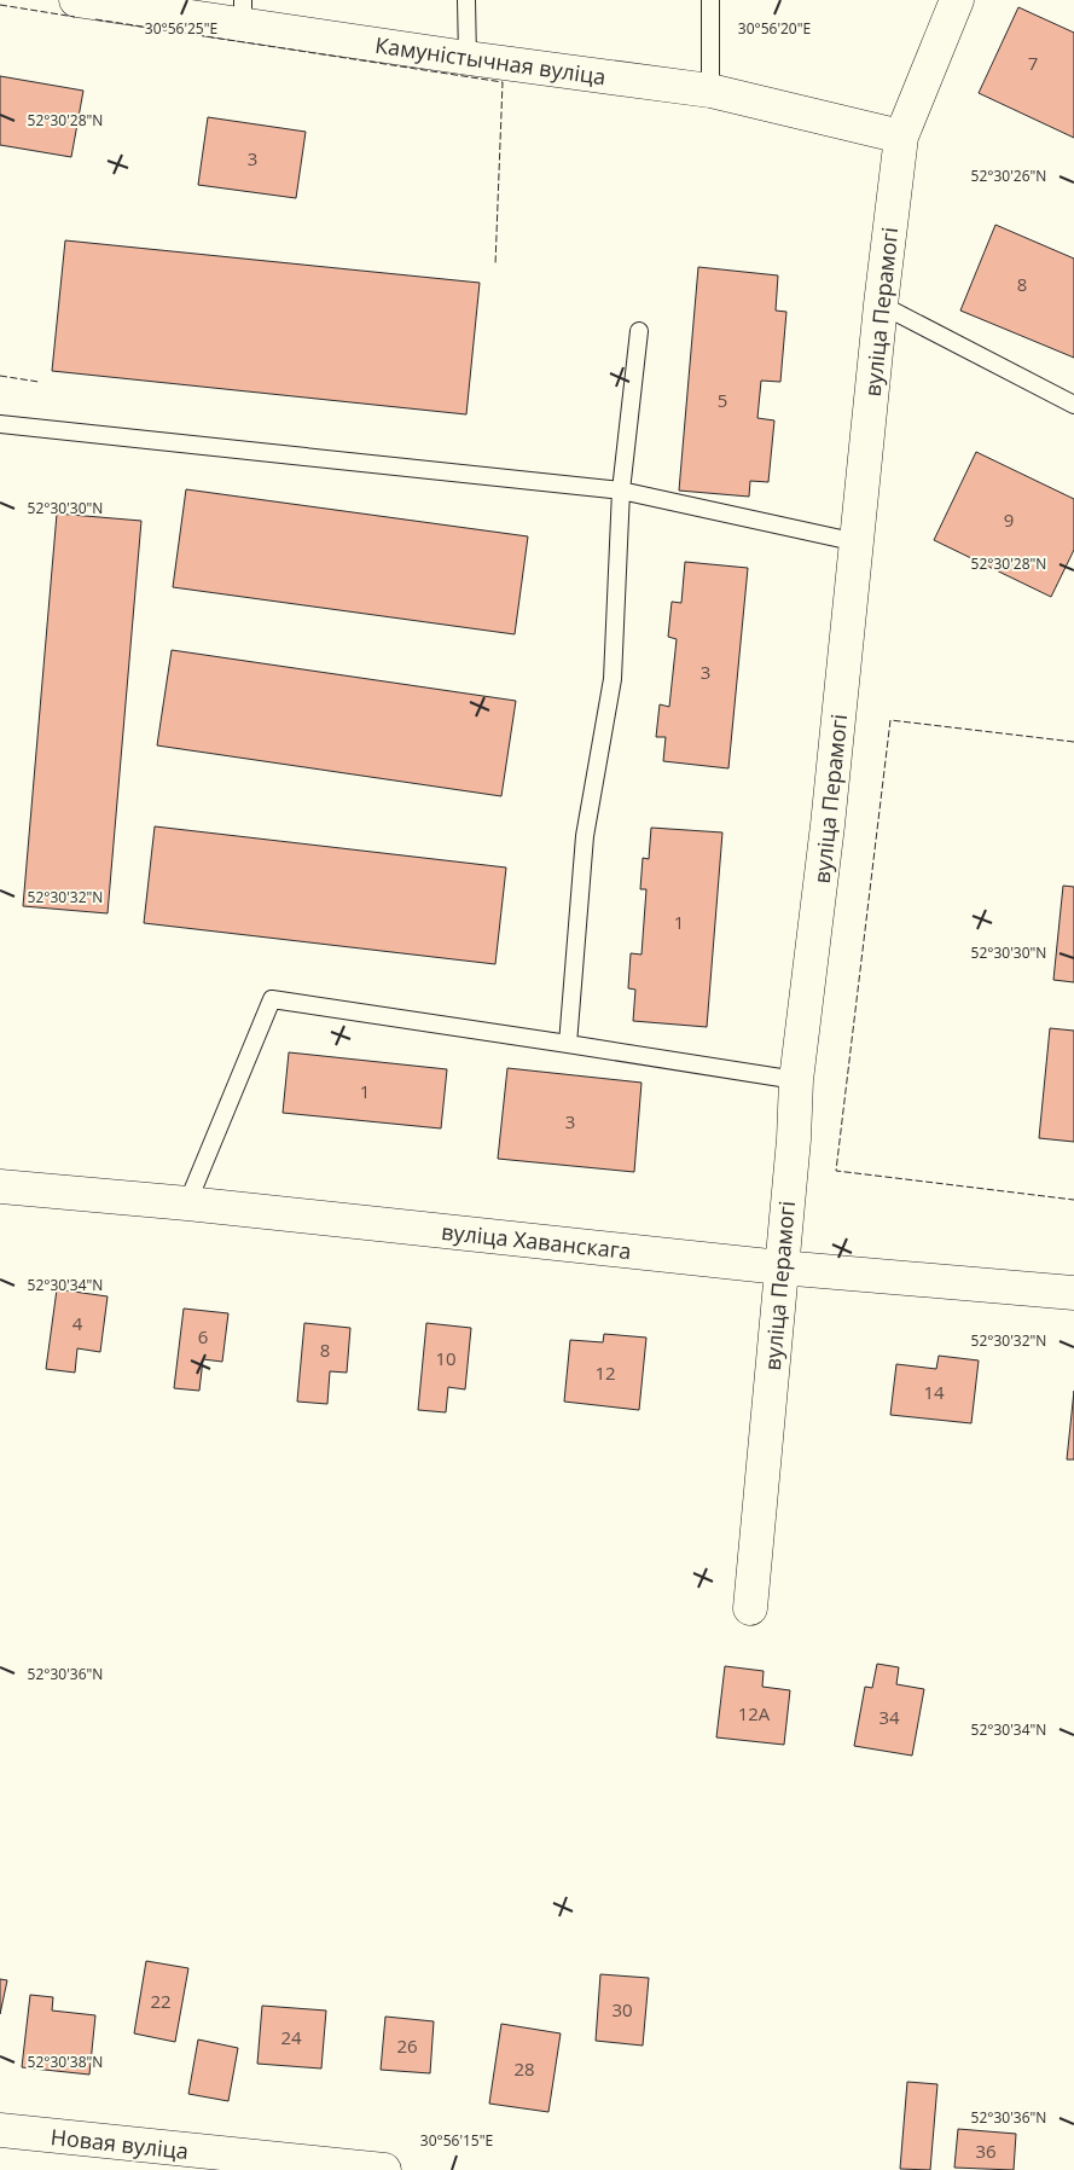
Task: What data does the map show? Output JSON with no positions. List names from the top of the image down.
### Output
{
  "streets": {
    "street": [
      "Камуністычная вуліца",
      "вуліца Перамогі",
      "вуліца Хаванскага",
      "Новая вуліца"
    ]
  },
  "crossings": [
    ["Камуністычная вуліца", "вуліца Перамогі"],
    ["вуліца Перамогі", "вуліца Хаванскага"]
  ],
  "house_numbers": [
    "7",
    "3",
    "8",
    "5",
    "9",
    "3",
    "1",
    "1",
    "3",
    "4",
    "6",
    "8",
    "10",
    "12",
    "14",
    "12А",
    "34",
    "22",
    "30",
    "24",
    "26",
    "28",
    "36"
  ],
  "coordinates": [
    "30°56'25\"E",
    "30°56'20\"E",
    "52°30'28\"N",
    "52°30'26\"N",
    "52°30'30\"N",
    "52°30'32\"N",
    "52°30'34\"N",
    "52°30'36\"N",
    "52°30'38\"N",
    "30°56'15\"E"
  ]
}
